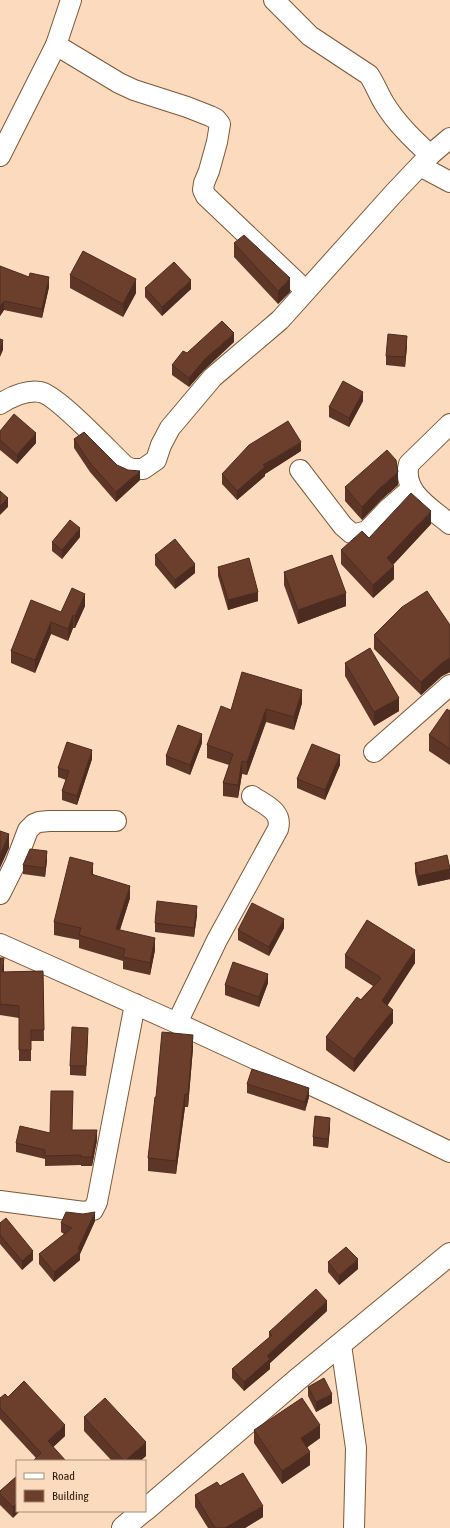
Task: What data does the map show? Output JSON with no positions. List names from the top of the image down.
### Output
{
  "legend": ["Road", "Building"]
}
